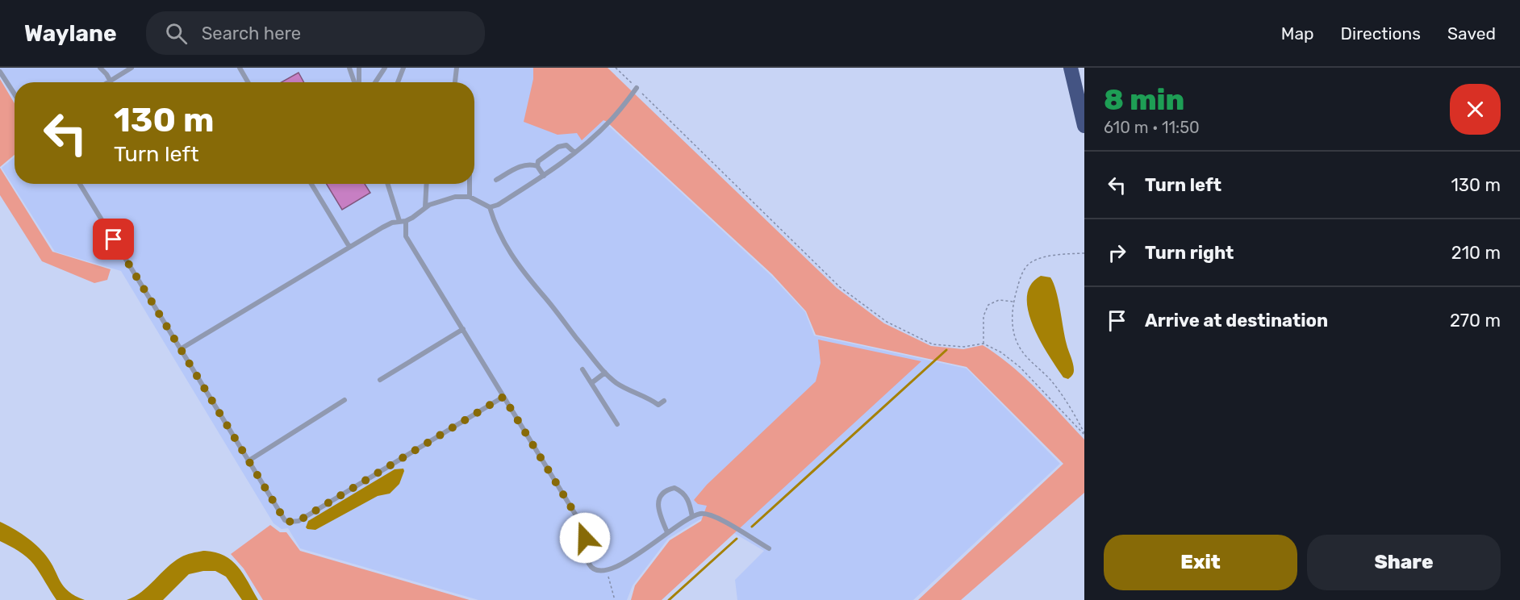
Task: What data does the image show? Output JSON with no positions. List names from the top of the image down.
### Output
{
  "page": {
    "header": "Waylane",
    "search": "Search here",
    "nav": ["Map", "Directions", "Saved"],
    "heading": ["8 min", "610 m · 11:50"],
    "turn": ["130 m", "Turn left"],
    "list": [
      {
        "name": "Turn left",
        "value": "130 m"
      },
      {
        "name": "Turn right",
        "value": "210 m"
      },
      {
        "name": "Arrive at destination",
        "value": "270 m"
      }
    ],
    "buttons": ["Exit", "Share"]
  }
}
